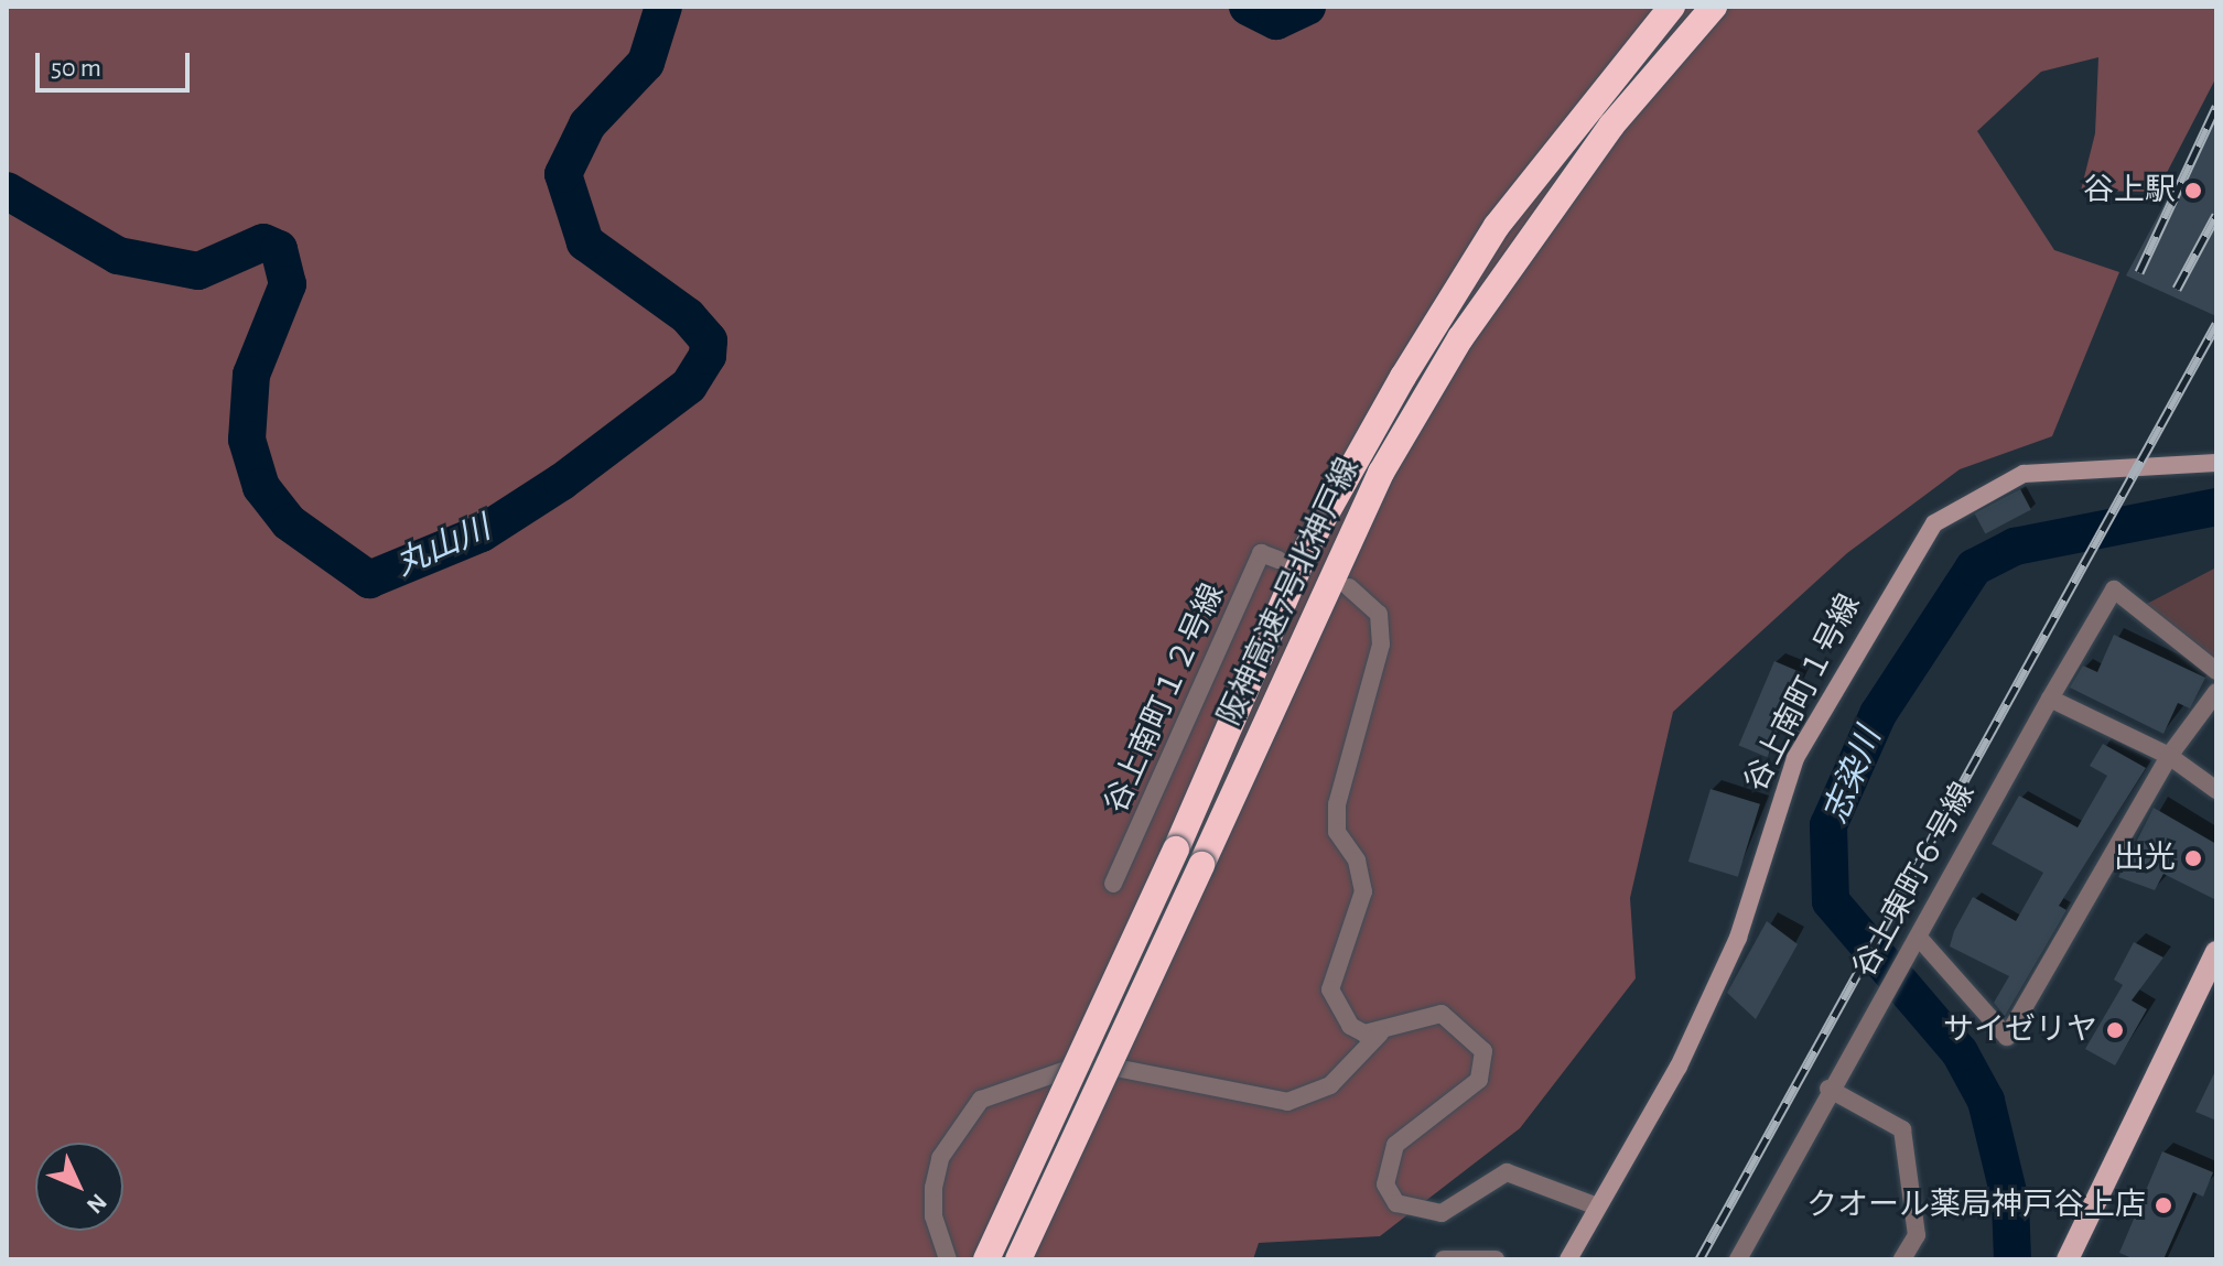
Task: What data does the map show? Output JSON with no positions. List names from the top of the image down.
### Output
{
  "streets": {
    "highway": ["阪神高速7号北神戸線"],
    "street": ["谷上南町１号線", "谷上南町１２号線", "谷上東町６号線"]
  },
  "water": ["丸山川", "志染川"],
  "places": [
    "谷上駅",
    "出光",
    "サイゼリヤ",
    "クオール薬局神戸谷上店"
  ],
  "scale_bar": "50 m",
  "north": "bottom right"
}
